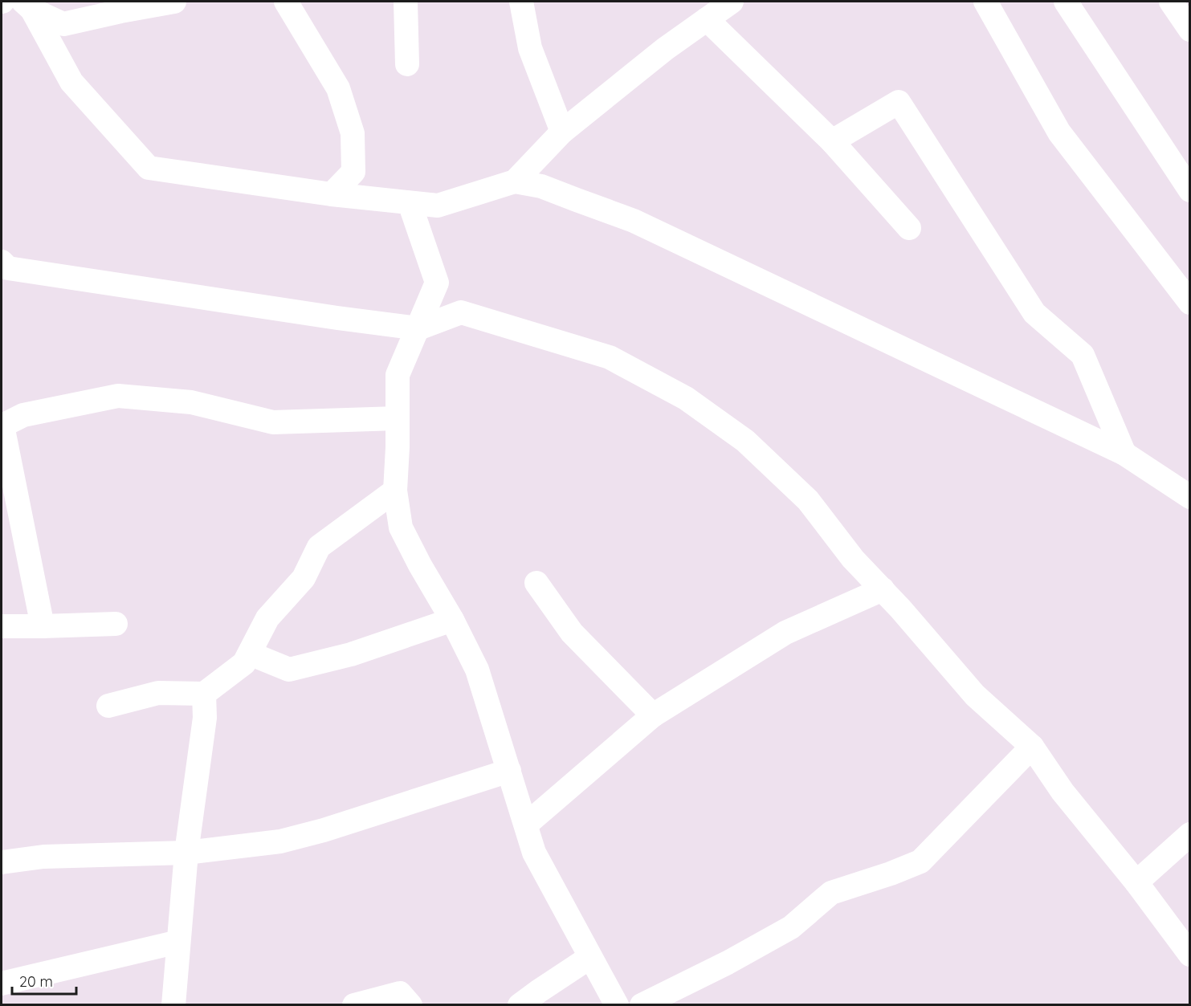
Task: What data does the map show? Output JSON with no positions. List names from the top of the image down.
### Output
{
  "scale_bar": "20 m"
}
